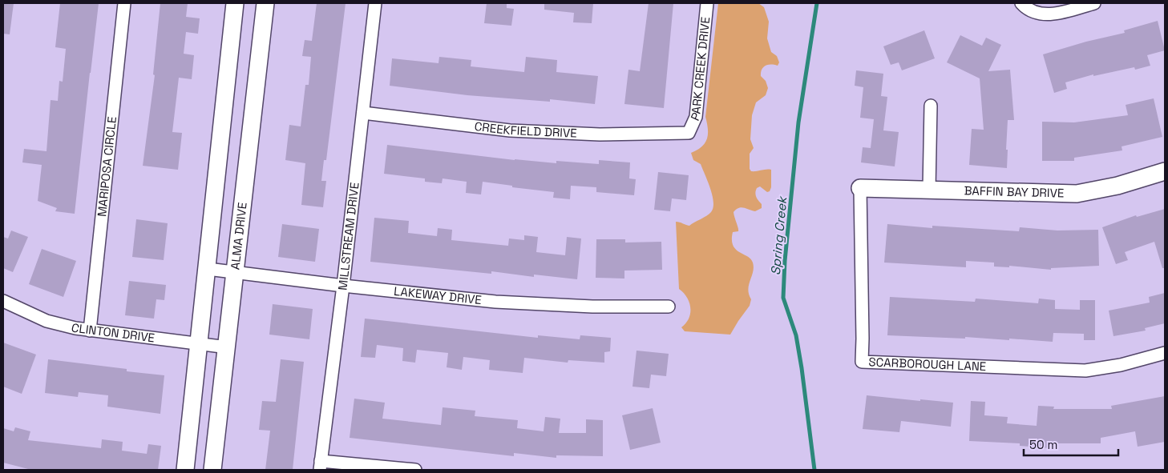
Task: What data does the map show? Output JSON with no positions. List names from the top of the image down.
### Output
{
  "streets": {
    "main road": ["BAFFIN BAY DRIVE", "ALMA DRIVE"],
    "street": [
      "PARK CREEK DRIVE",
      "CREEKFIELD DRIVE",
      "MARIPOSA CIRCLE",
      "MILLSTREAM DRIVE",
      "LAKEWAY DRIVE",
      "CLINTON DRIVE",
      "SCARBOROUGH LANE"
    ]
  },
  "crossings": [
    ["PARK CREEK DRIVE", "CREEKFIELD DRIVE"],
    ["CREEKFIELD DRIVE", "MILLSTREAM DRIVE"],
    ["MARIPOSA CIRCLE", "CLINTON DRIVE"],
    ["BAFFIN BAY DRIVE", "SCARBOROUGH LANE"],
    ["ALMA DRIVE", "LAKEWAY DRIVE"],
    ["ALMA DRIVE", "CLINTON DRIVE"],
    ["MILLSTREAM DRIVE", "LAKEWAY DRIVE"]
  ],
  "water": ["Spring Creek"],
  "scale_bar": "50 m"
}
